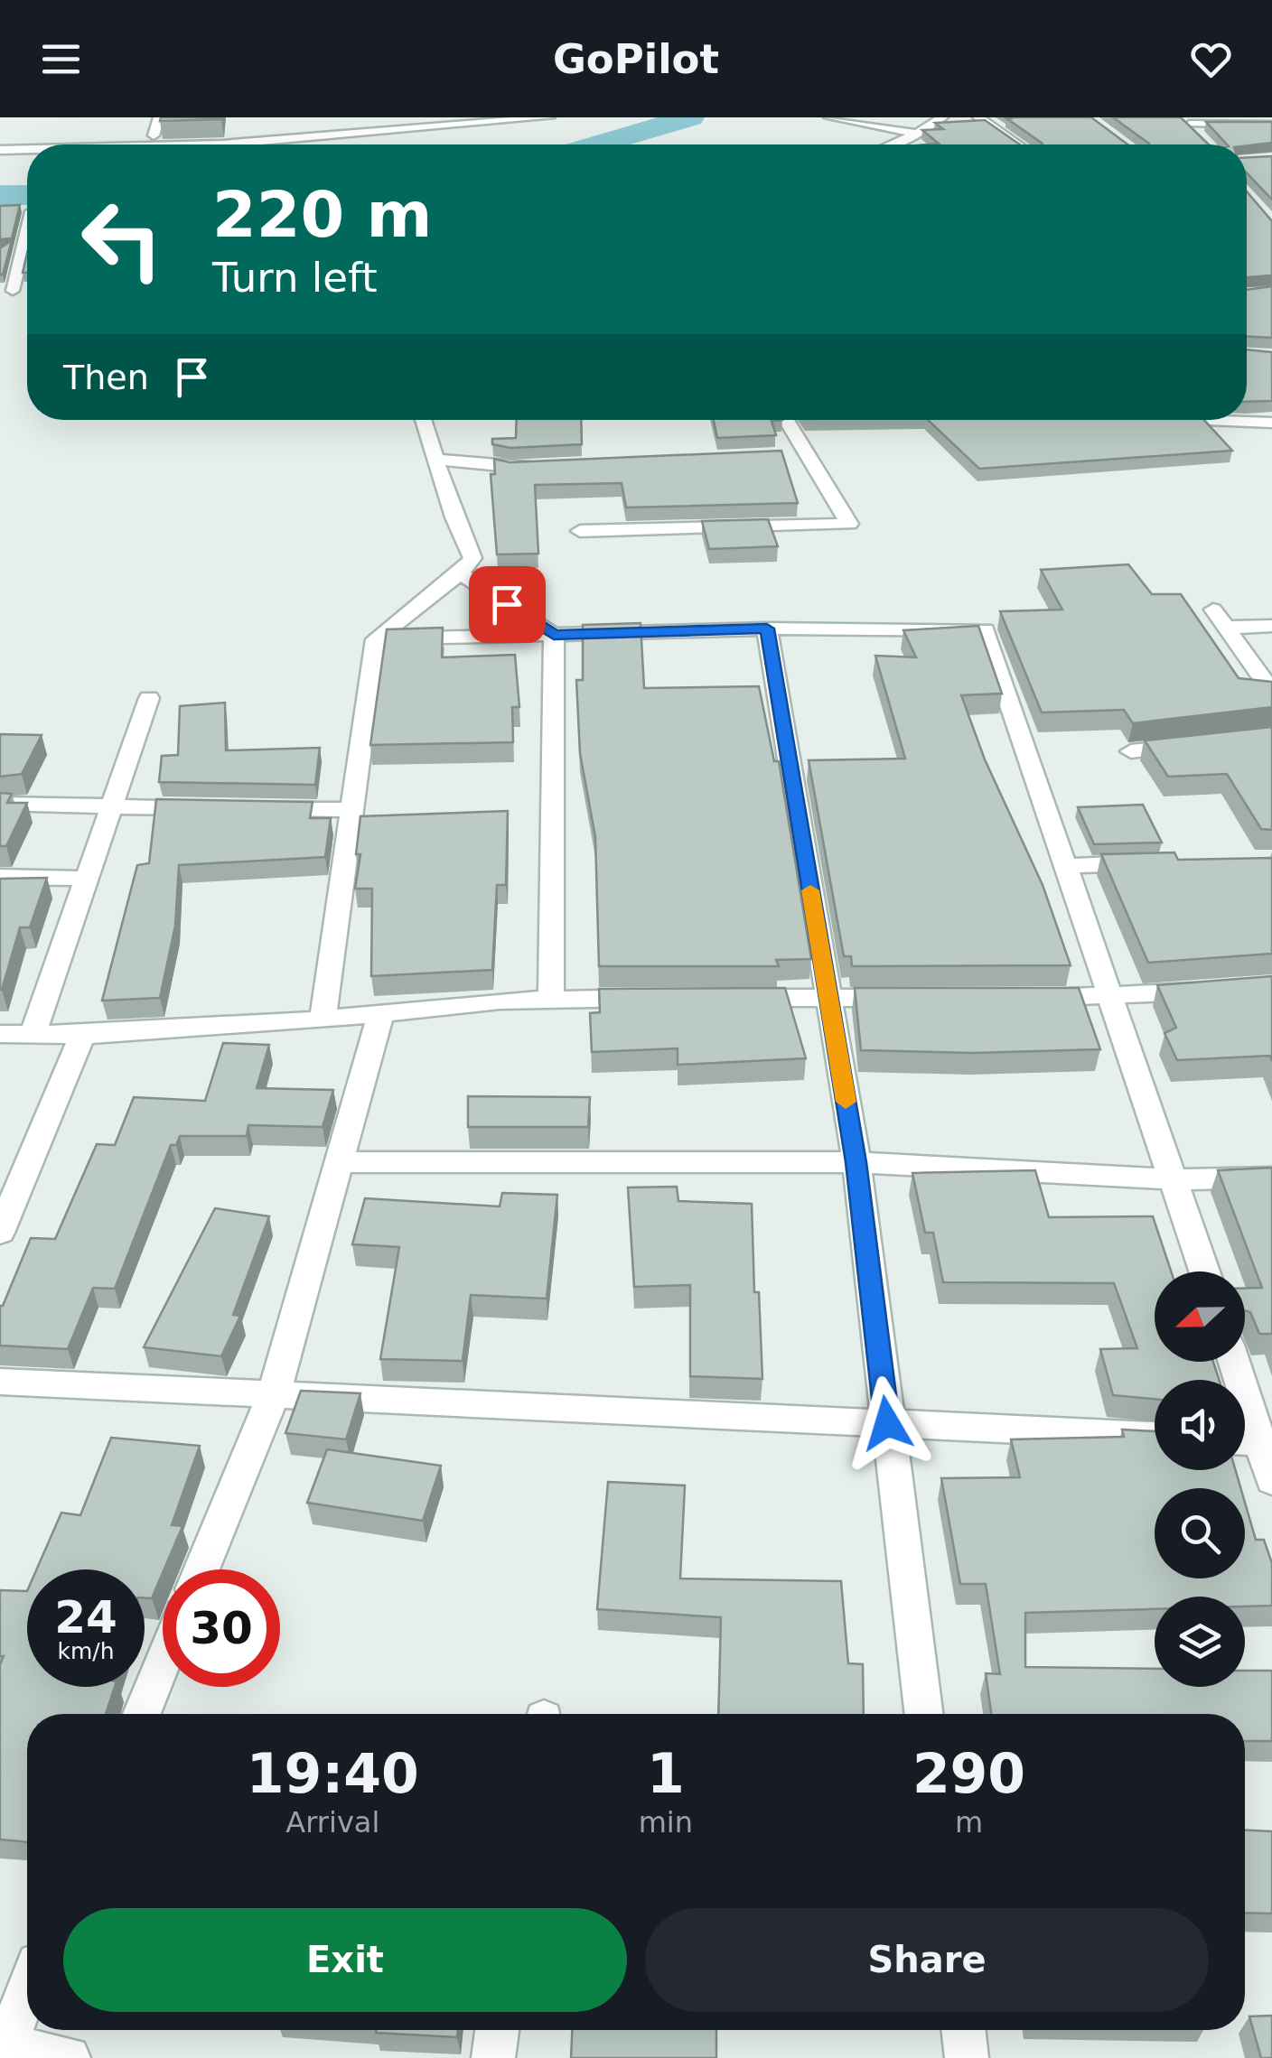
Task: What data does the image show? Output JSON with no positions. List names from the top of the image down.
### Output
{
  "north": "left",
  "page": {
    "header": "GoPilot",
    "turn": ["220 m", "Turn left"],
    "then": "Then",
    "speed": "24 km/h",
    "limit": "30",
    "eta": [
      "19:40",
      "Arrival",
      "1",
      "min",
      "290",
      "m"
    ],
    "buttons": ["Exit", "Share"]
  }
}
